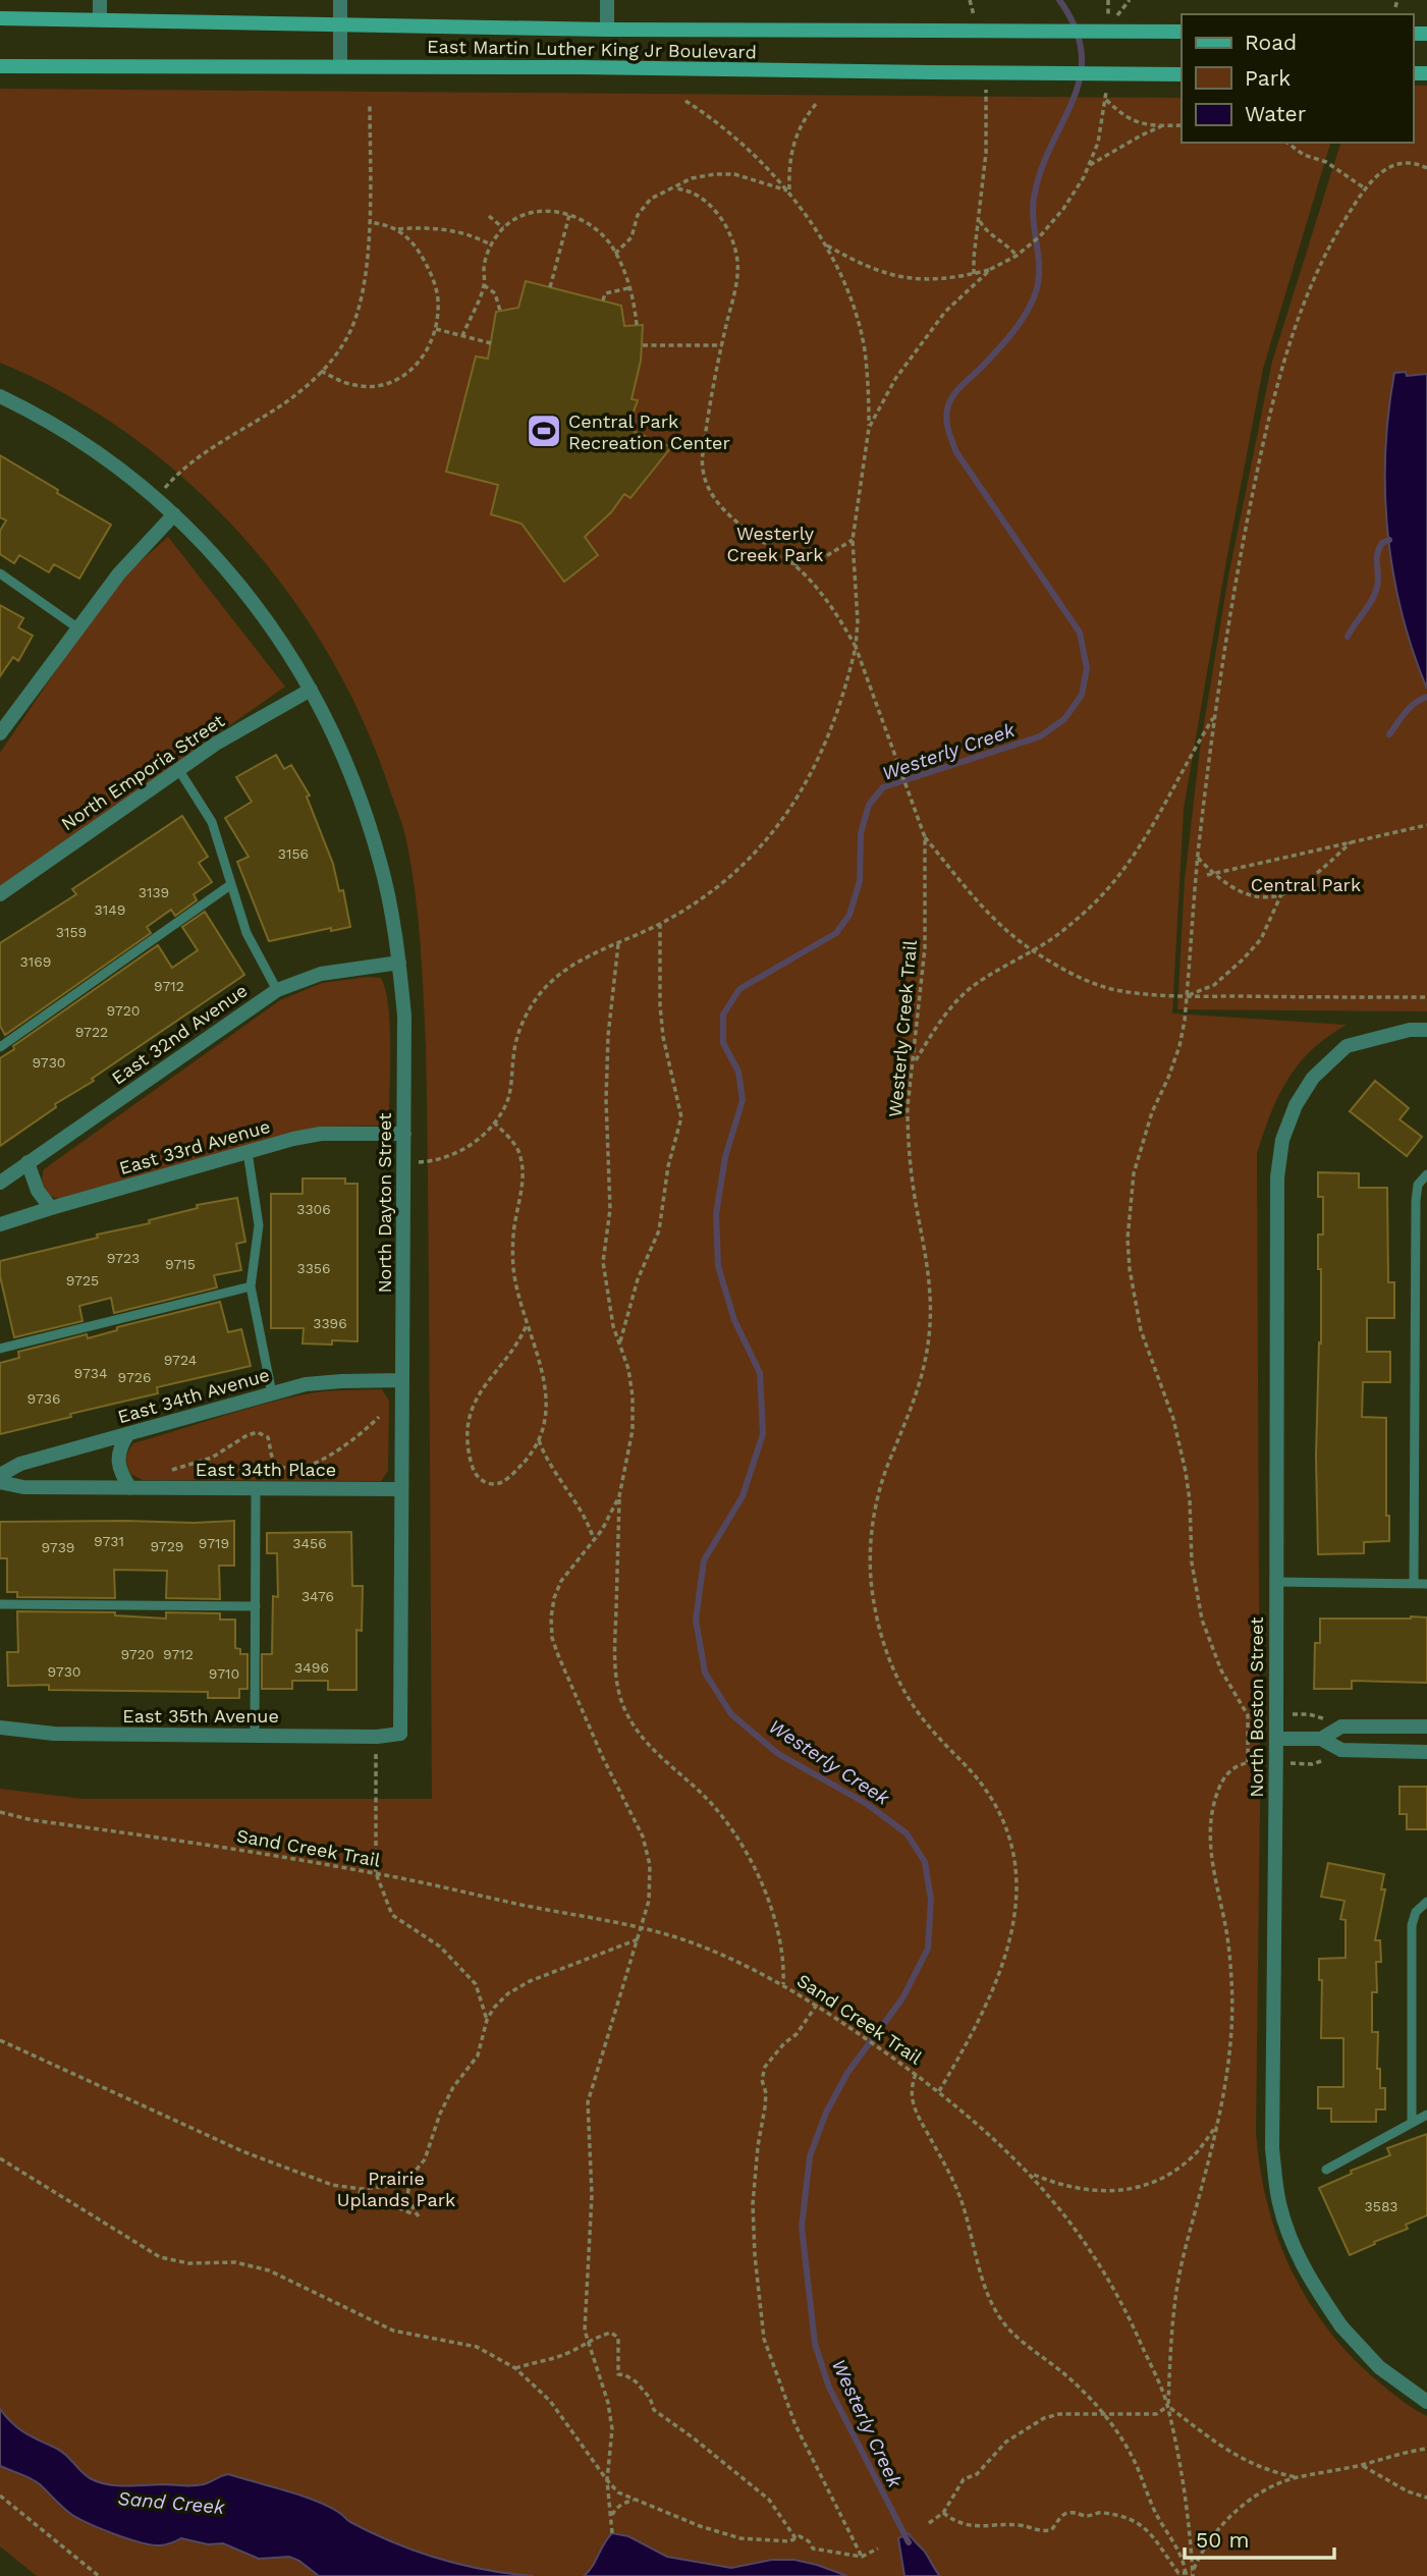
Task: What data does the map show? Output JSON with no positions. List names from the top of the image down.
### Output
{
  "streets": {
    "main road": ["East Martin Luther King Jr Boulevard"],
    "street": [
      "North Emporia Street",
      "East 32nd Avenue",
      "East 33rd Avenue",
      "North Dayton Street",
      "East 34th Avenue",
      "East 34th Place",
      "North Boston Street",
      "East 35th Avenue"
    ],
    "path": ["Westerly Creek Trail", "Sand Creek Trail"]
  },
  "crossings": [
    ["North Emporia Street", "North Dayton Street"],
    ["Westerly Creek Trail", "Sand Creek Trail"],
    ["East 32nd Avenue", "North Dayton Street"],
    ["East 33rd Avenue", "North Dayton Street"],
    ["North Dayton Street", "East 34th Avenue"],
    ["North Dayton Street", "East 34th Place"],
    ["North Dayton Street", "East 35th Avenue"]
  ],
  "water": ["Westerly Creek", "Sand Creek"],
  "parks": ["Westerly Creek Park", "Central Park", "Prairie Uplands Park"],
  "places": {
    "sports": ["Central Park Recreation Center"]
  },
  "house_numbers": [
    "3156",
    "3139",
    "3149",
    "3159",
    "3169",
    "9712",
    "9720",
    "9722",
    "9730",
    "3306",
    "9723",
    "9715",
    "3356",
    "9725",
    "3396",
    "9724",
    "9734",
    "9726",
    "9736",
    "9731",
    "9719",
    "3456",
    "9729",
    "9739",
    "3476",
    "9720",
    "9712",
    "3496",
    "9730",
    "9710",
    "3583"
  ],
  "legend": ["Road", "Park", "Water"],
  "scale_bar": "50 m"
}
